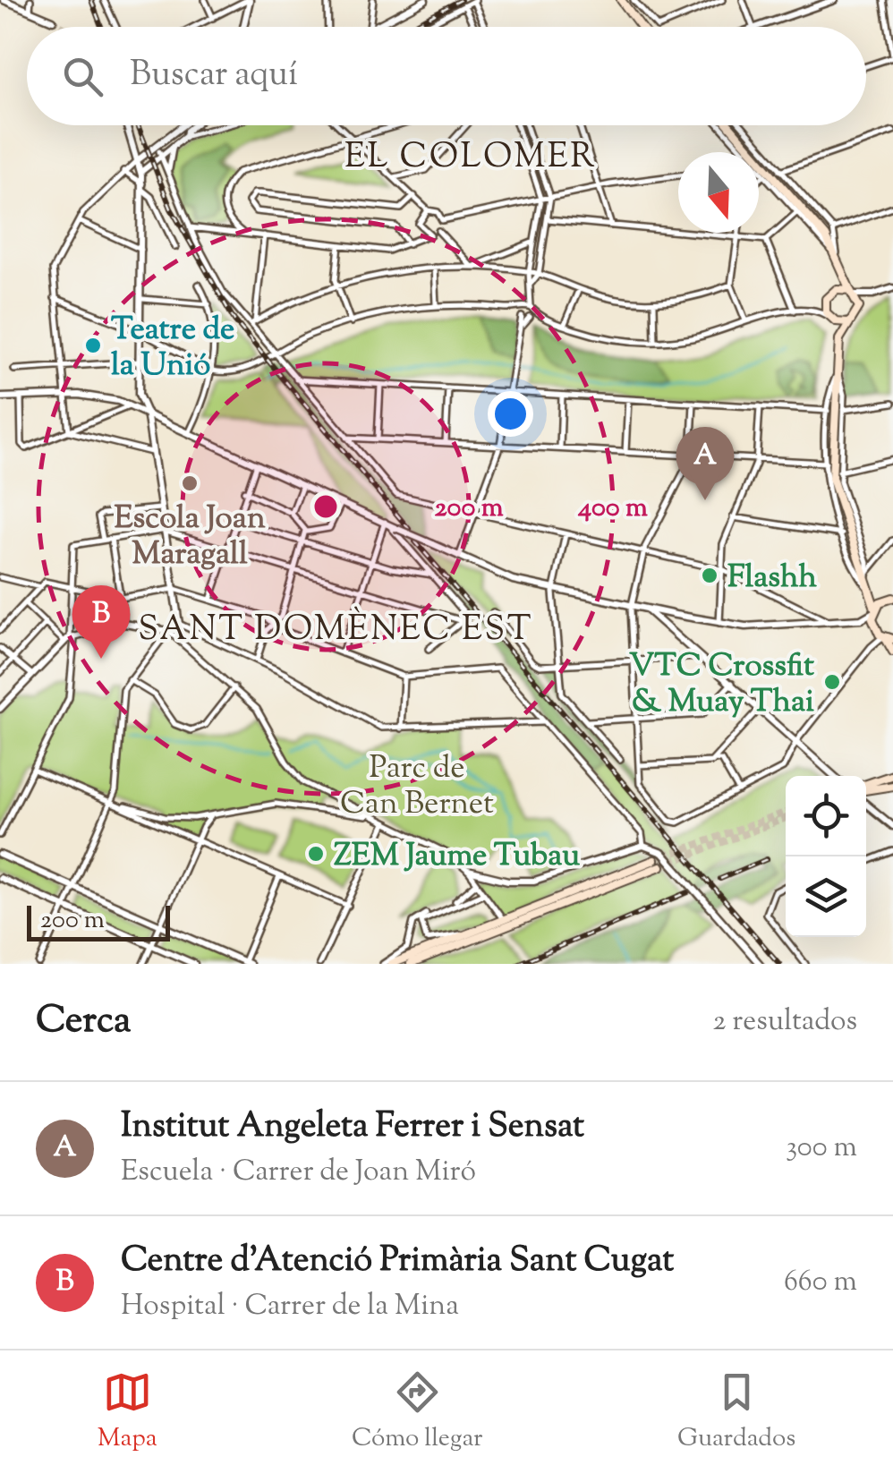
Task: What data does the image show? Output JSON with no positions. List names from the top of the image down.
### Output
{
  "districts": ["EL COLOMER", "SANT DOMÈNEC EST"],
  "parks": ["Parc de Can Bernet"],
  "places": [
    "Teatre de la Unió",
    "Escola Joan Maragall",
    "Flashh",
    "VTC Crossfit & Muay Thai",
    "ZEM Jaume Tubau"
  ],
  "scale_bar": "200 m",
  "north": "bottom",
  "page": {
    "search": "Buscar aquí",
    "pins": ["A", "B"],
    "scale": "200 m",
    "heading": ["Cerca", "2 resultados"],
    "list": [
      {
        "mark": "A",
        "name": "Institut Angeleta Ferrer i Sensat",
        "note": "Escuela · Carrer de Joan Miró",
        "value": "300 m"
      },
      {
        "mark": "B",
        "name": "Centre d'Atenció Primària Sant Cugat",
        "note": "Hospital · Carrer de la Mina",
        "value": "660 m"
      }
    ],
    "nav": ["Mapa", "Cómo llegar", "Guardados"]
  },
  "rings": ["200 m", "400 m"]
}
